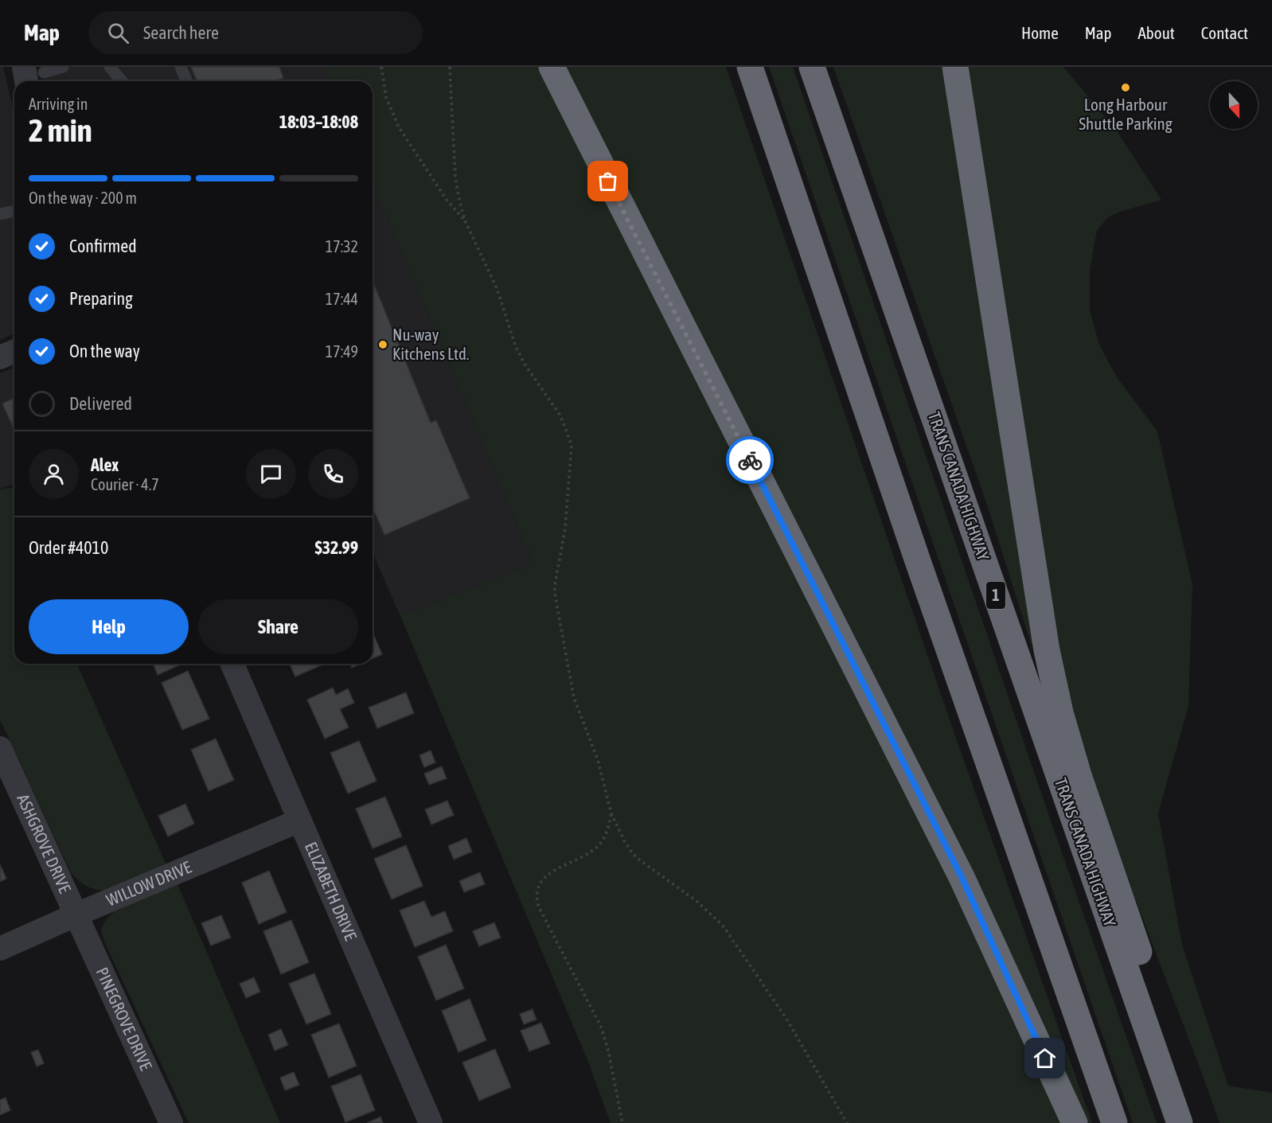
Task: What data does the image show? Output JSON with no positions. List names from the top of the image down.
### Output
{
  "streets": {
    "highway": ["TRANS CANADA HIGHWAY", "1"],
    "street": [
      "ASHGROVE DRIVE",
      "WILLOW DRIVE",
      "ELIZABETH DRIVE",
      "PINEGROVE DRIVE"
    ]
  },
  "crossings": [
    ["ASHGROVE DRIVE", "WILLOW DRIVE"],
    ["ASHGROVE DRIVE", "PINEGROVE DRIVE"],
    ["WILLOW DRIVE", "ELIZABETH DRIVE"],
    ["WILLOW DRIVE", "PINEGROVE DRIVE"]
  ],
  "places": ["Long Harbour Shuttle Parking", "Nu-way Kitchens Ltd."],
  "north": "bottom",
  "page": {
    "header": "Map",
    "search": "Search here",
    "nav": [
      "Home",
      "Map",
      "About",
      "Contact"
    ],
    "heading": ["2 min", "Arriving in", "18:03–18:08"],
    "panel": [
      "Alex",
      "Courier · 4.7",
      "Order #4010",
      "$32.99"
    ],
    "bar": "On the way · 200 m",
    "list": [
      ["Confirmed", "17:32"],
      ["Preparing", "17:44"],
      ["On the way", "17:49"],
      "Delivered"
    ],
    "buttons": ["Help", "Share"]
  }
}
